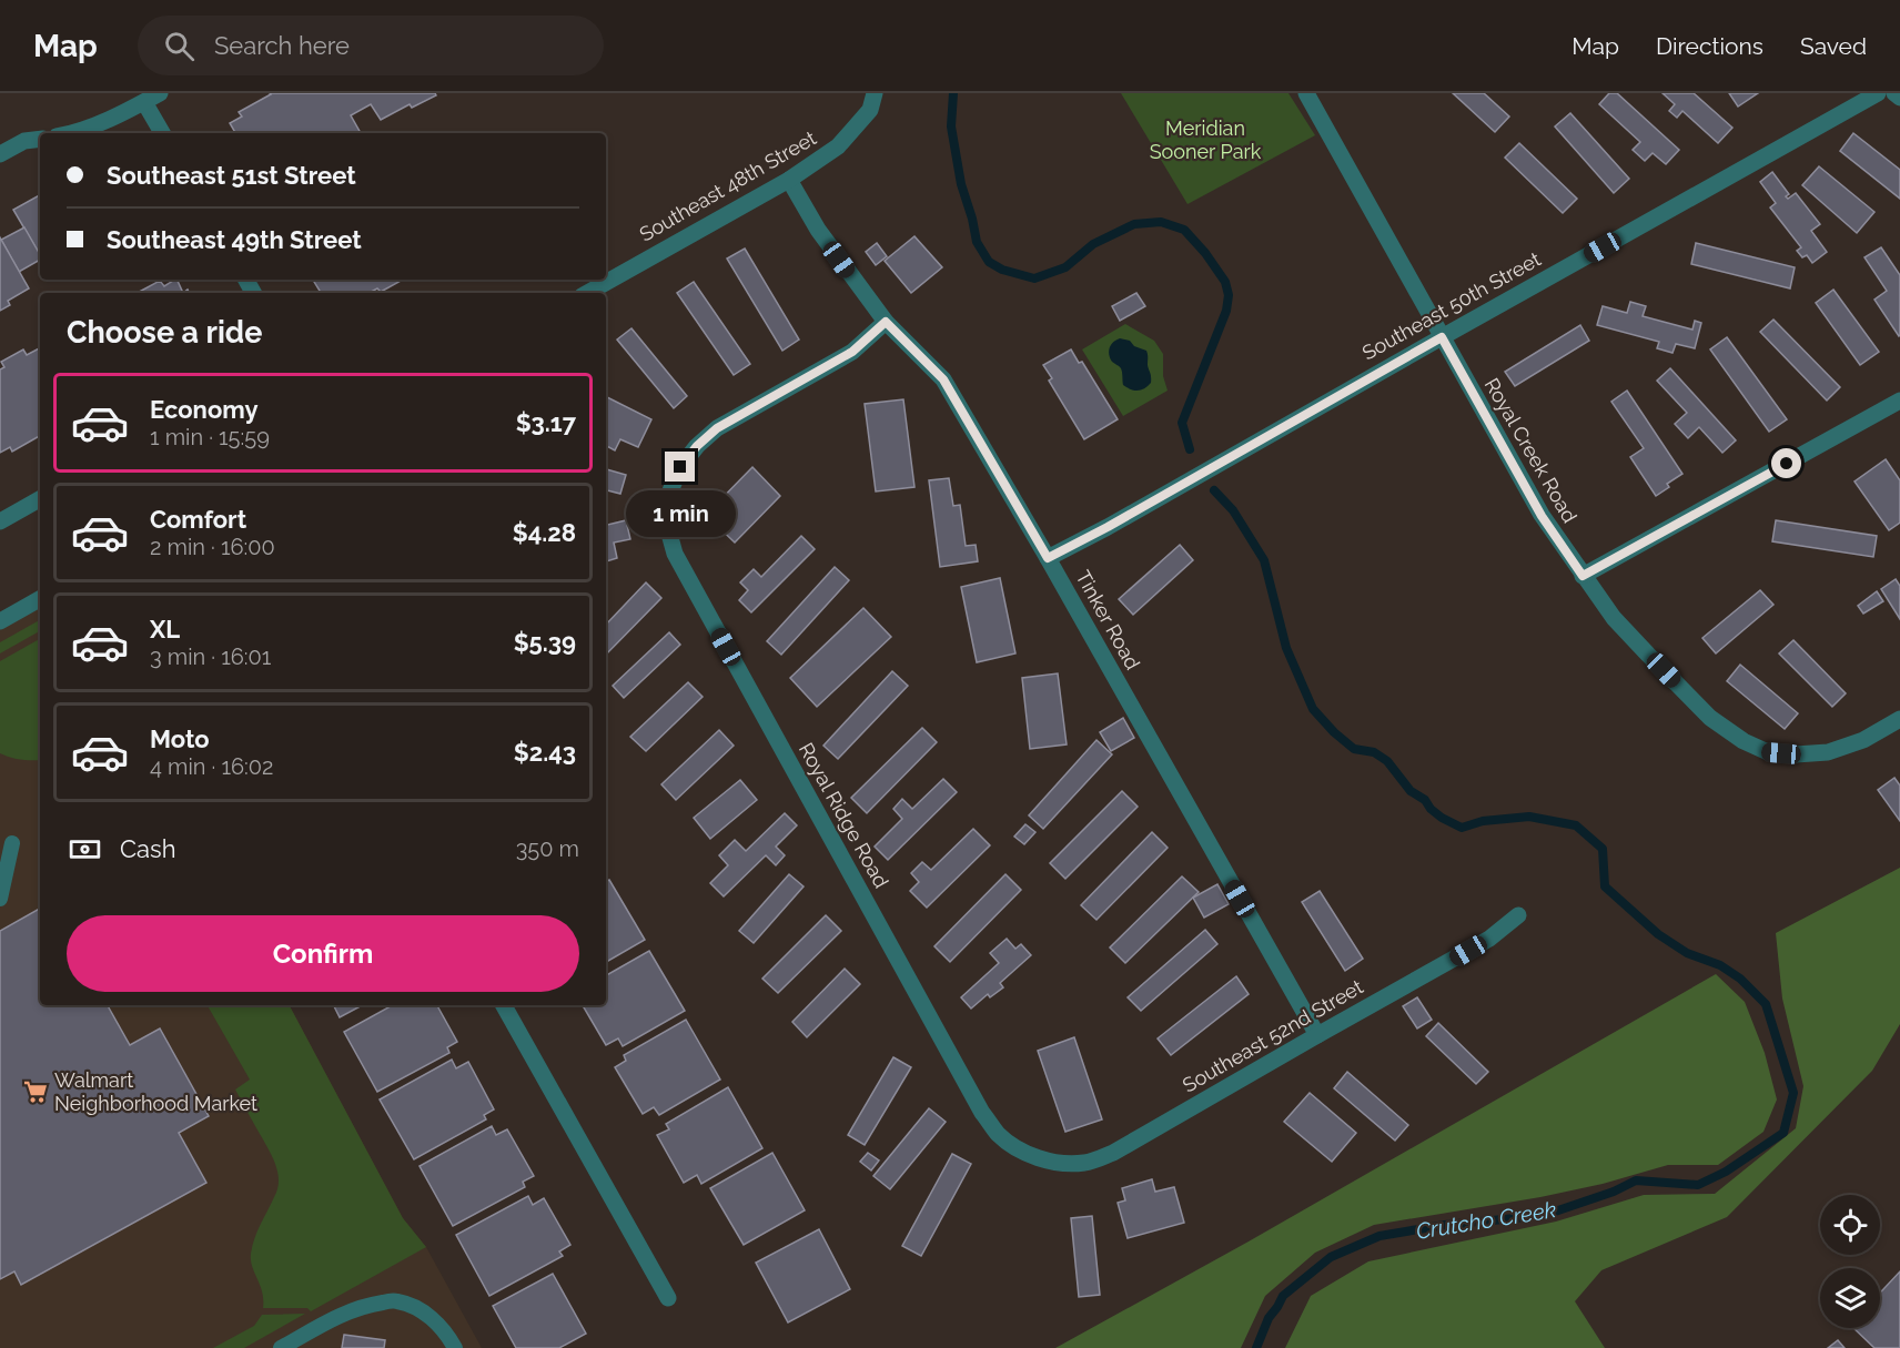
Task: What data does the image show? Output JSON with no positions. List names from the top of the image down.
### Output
{
  "streets": {
    "street": [
      "Southeast 48th Street",
      "Southeast 50th Street",
      "Royal Creek Road",
      "Tinker Road",
      "Royal Ridge Road",
      "Southeast 52nd Street"
    ]
  },
  "crossings": [
    ["Southeast 48th Street", "Tinker Road"],
    ["Southeast 50th Street", "Royal Creek Road"],
    ["Southeast 50th Street", "Tinker Road"],
    ["Tinker Road", "Royal Ridge Road"],
    ["Tinker Road", "Southeast 52nd Street"],
    ["Royal Ridge Road", "Southeast 52nd Street"]
  ],
  "water": ["Crutcho Creek"],
  "parks": ["Meridian Sooner Park"],
  "places": {
    "supermarket": ["Walmart Neighborhood Market"]
  },
  "page": {
    "header": "Map",
    "search": "Search here",
    "nav": ["Map", "Directions", "Saved"],
    "banner": ["Southeast 51st Street", "Southeast 49th Street"],
    "heading": "Choose a ride",
    "list": [
      {
        "name": "Economy",
        "note": "1 min · 15:59",
        "value": "$3.17"
      },
      {
        "name": "Comfort",
        "note": "2 min · 16:00",
        "value": "$4.28"
      },
      {
        "name": "XL",
        "note": "3 min · 16:01",
        "value": "$5.39"
      },
      {
        "name": "Moto",
        "note": "4 min · 16:02",
        "value": "$2.43"
      }
    ],
    "bubble": "1 min",
    "pay": ["Cash", "350 m"],
    "buttons": "Confirm"
  }
}
